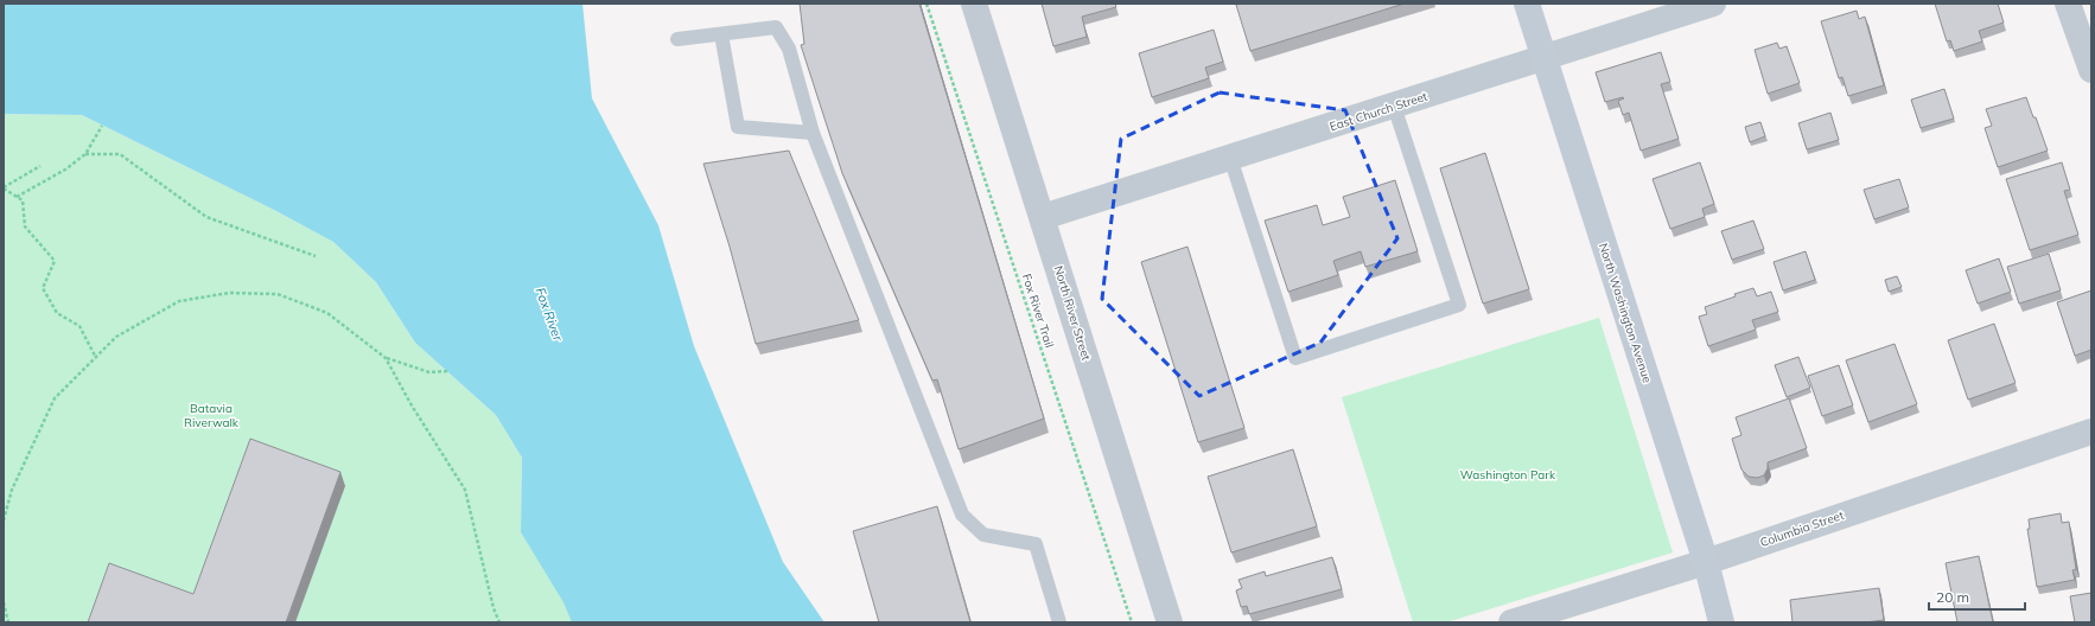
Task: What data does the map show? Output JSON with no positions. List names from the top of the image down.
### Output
{
  "streets": {
    "main road": ["North Washington Avenue"],
    "street": ["East Church Street", "North River Street", "Columbia Street"],
    "path": ["Fox River Trail"]
  },
  "crossings": [
    ["East Church Street", "North River Street"],
    ["East Church Street", "North Washington Avenue"],
    ["North Washington Avenue", "Columbia Street"]
  ],
  "water": ["Fox River"],
  "parks": ["Batavia Riverwalk", "Washington Park"],
  "scale_bar": "20 m"
}
